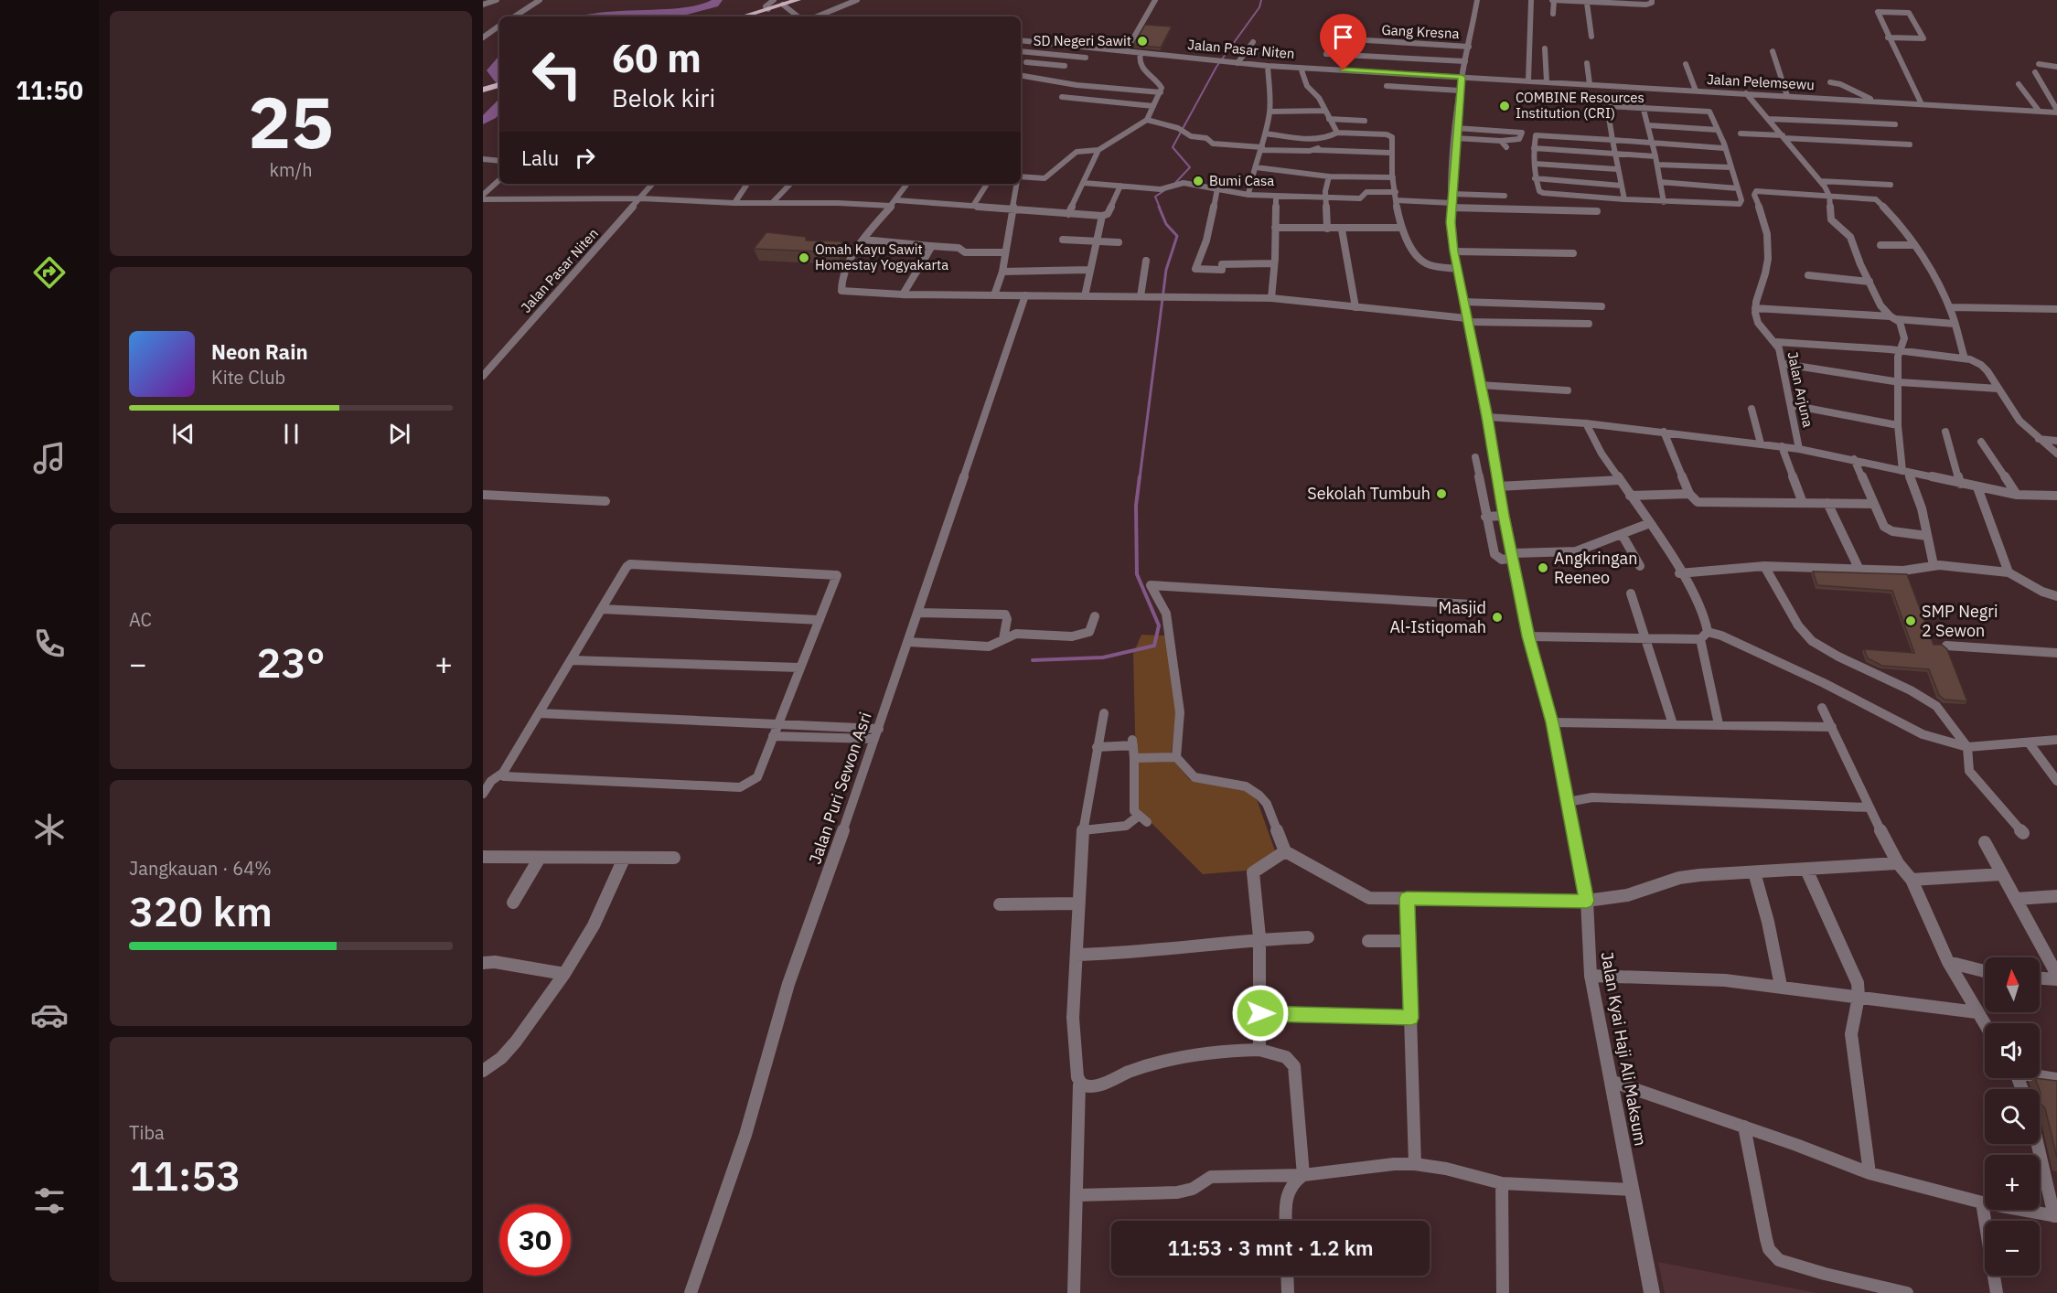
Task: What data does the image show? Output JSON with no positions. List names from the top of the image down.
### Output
{
  "streets": {
    "street": [
      "Gang Kresna",
      "Jalan Pasar Niten",
      "Jalan Pelemsewu",
      "Jalan Arjuna",
      "Jalan Puri Sewon Asri",
      "Jalan Kyai Haji Ali Maksum"
    ]
  },
  "crossings": [
    ["Gang Kresna", "Jalan Kyai Haji Ali Maksum"],
    ["Jalan Pasar Niten", "Jalan Pelemsewu"],
    ["Jalan Pasar Niten", "Jalan Kyai Haji Ali Maksum"],
    ["Jalan Pelemsewu", "Jalan Kyai Haji Ali Maksum"]
  ],
  "places": [
    "SD Negeri Sawit",
    "COMBINE Resources Institution (CRI)",
    "Bumi Casa",
    "Omah Kayu Sawit Homestay Yogyakarta",
    "Sekolah Tumbuh",
    "Angkringan Reeneo",
    "Masjid Al-Istiqomah",
    "SMP Negri 2 Sewon"
  ],
  "north": "top",
  "page": {
    "tabs": "11:50",
    "tile": [
      ["25", "km/h"],
      "AC",
      ["Jangkauan · 64%", "320 km"],
      ["Tiba", "11:53"]
    ],
    "turn": ["60 m", "Belok kiri"],
    "then": "Lalu",
    "song": ["Neon Rain", "Kite Club"],
    "heat": ["−", "23°", "+"],
    "map_buttons": ["+", "−"],
    "limit": "30",
    "trip": "11:53 · 3 mnt · 1.2 km"
  }
}
